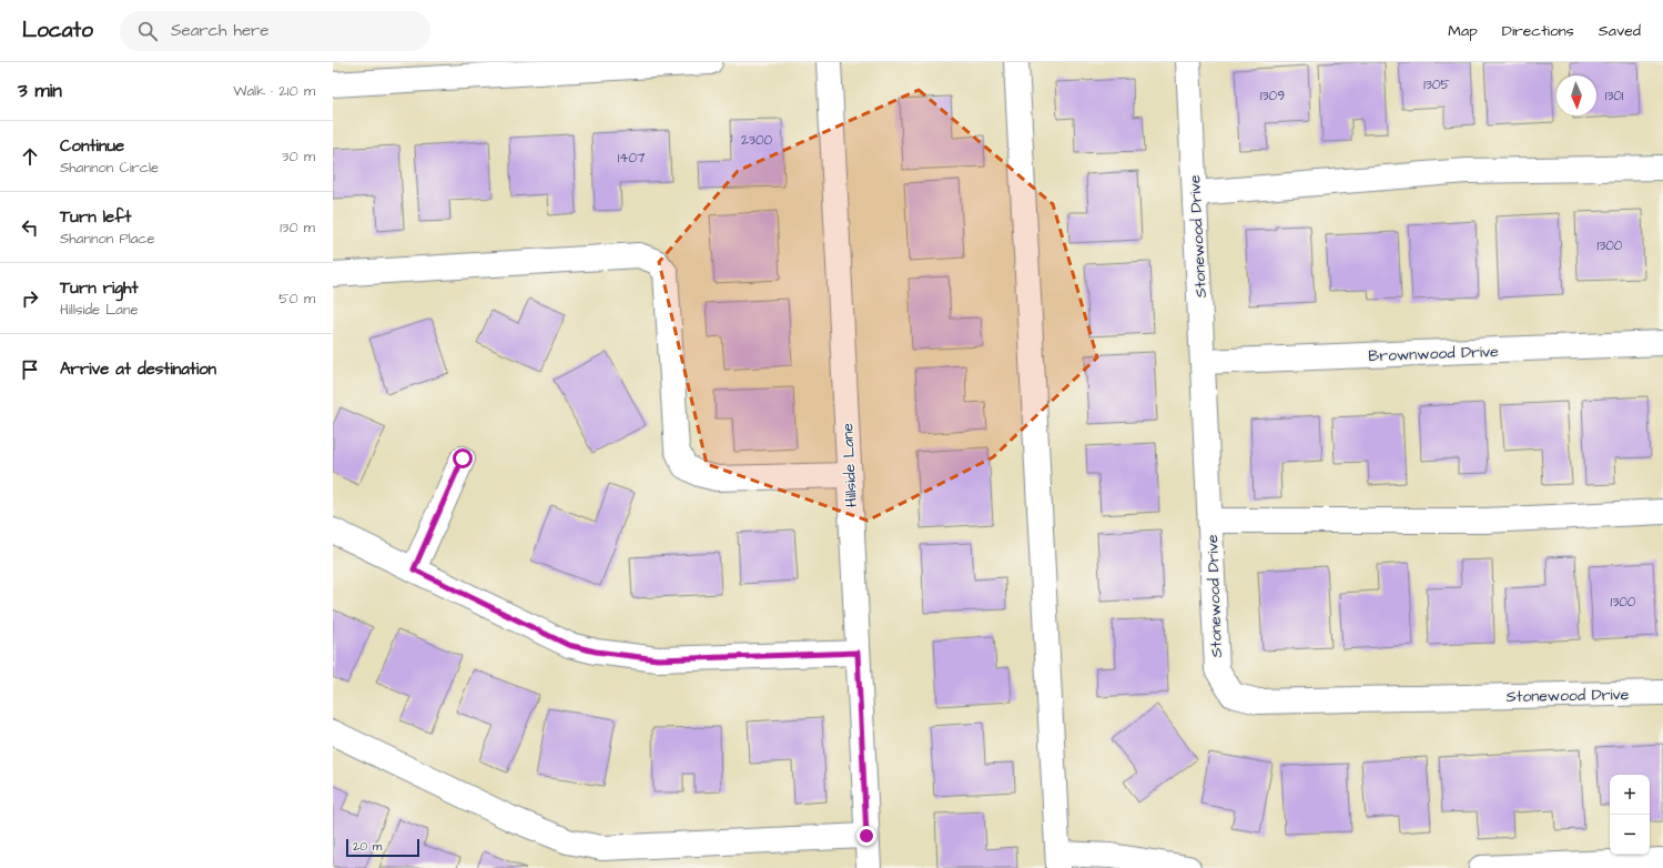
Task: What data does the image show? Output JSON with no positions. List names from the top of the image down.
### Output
{
  "streets": {
    "street": ["Stonewood Drive", "Brownwood Drive", "Hillside Lane"]
  },
  "crossings": [
    ["Stonewood Drive", "Brownwood Drive"]
  ],
  "house_numbers": [
    "1305",
    "1309",
    "1301",
    "2300",
    "1407",
    "1300",
    "1300"
  ],
  "scale_bar": "20 m",
  "north": "bottom",
  "page": {
    "header": "Locato",
    "search": "Search here",
    "nav": ["Map", "Directions", "Saved"],
    "heading": ["3 min", "Walk · 210 m"],
    "list": [
      ["Continue", "Shannon Circle", "30 m"],
      ["Turn left", "Shannon Place", "130 m"],
      ["Turn right", "Hillside Lane", "50 m"],
      "Arrive at destination"
    ],
    "map_buttons": ["+", "−"],
    "scale": "20 m"
  }
}
